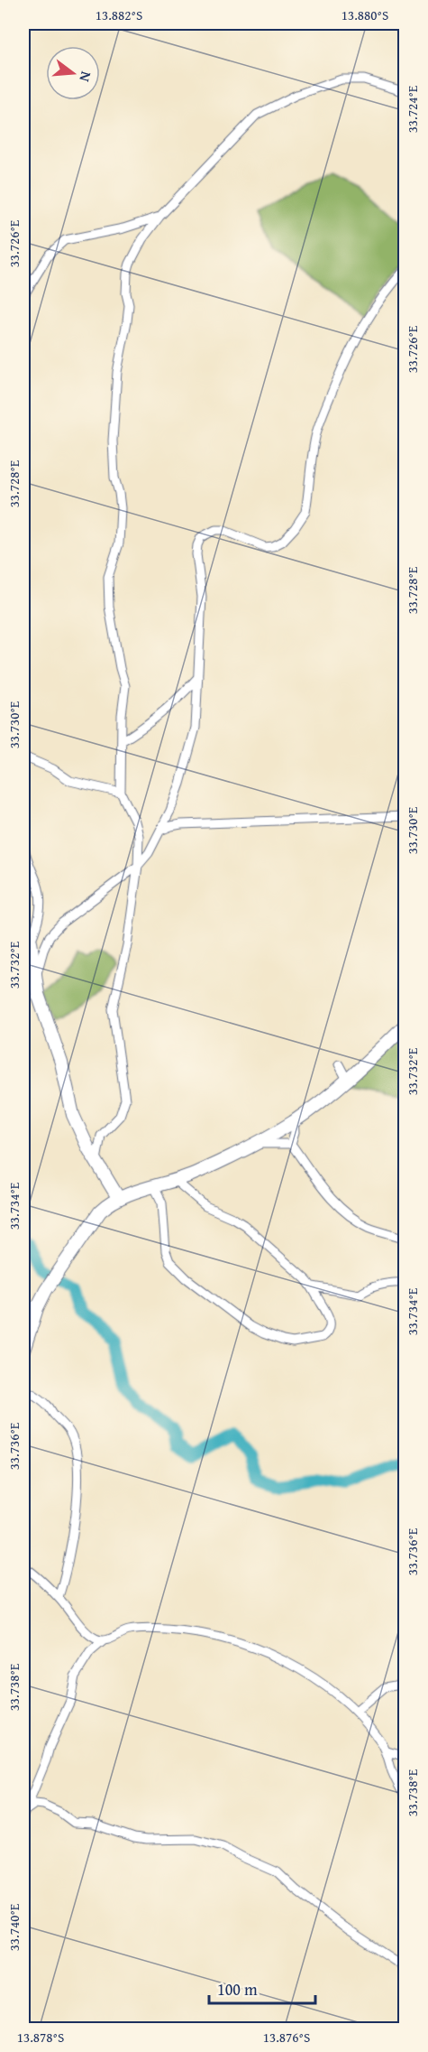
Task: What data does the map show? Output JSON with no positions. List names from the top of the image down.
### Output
{
  "scale_bar": "100 m",
  "north": "right",
  "coordinates": [
    "13.882°S",
    "13.880°S",
    "33.724°E",
    "33.726°E",
    "33.728°E",
    "33.730°E",
    "33.732°E",
    "33.734°E",
    "33.736°E",
    "33.738°E",
    "33.740°E",
    "13.878°S",
    "13.876°S"
  ]
}
